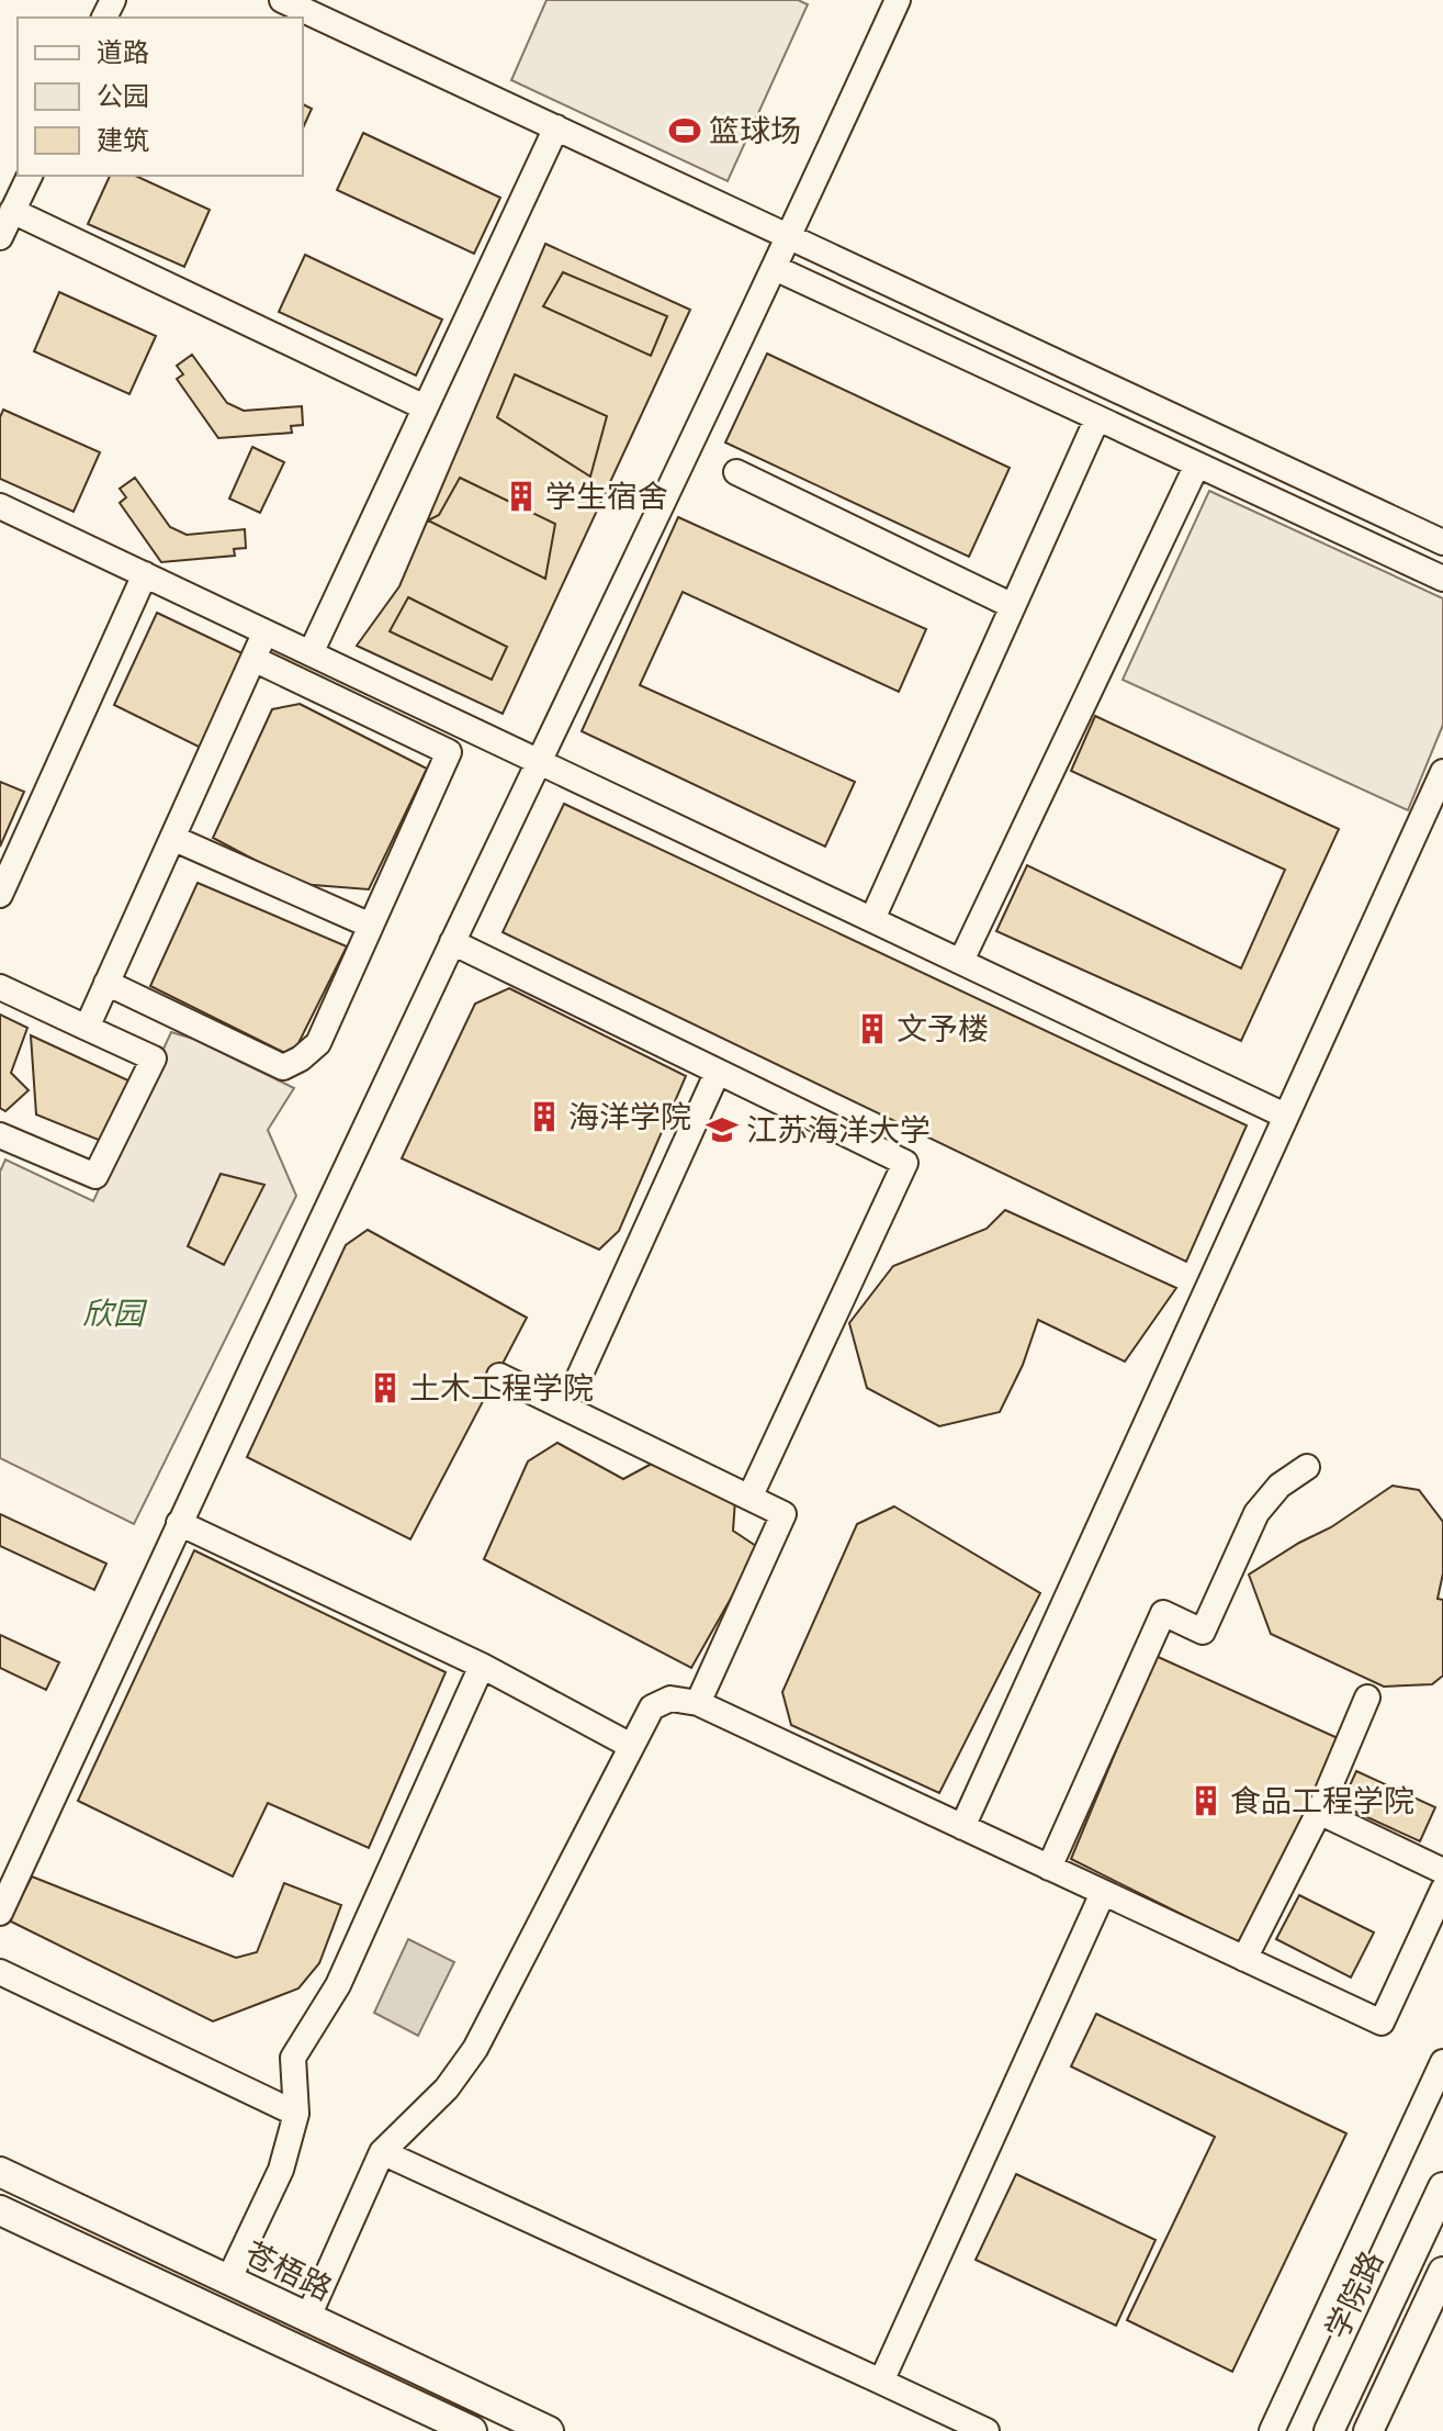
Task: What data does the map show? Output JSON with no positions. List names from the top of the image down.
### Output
{
  "streets": {
    "main road": ["苍梧路", "学院路"]
  },
  "parks": ["欣园"],
  "places": {
    "sports": ["篮球场"],
    "building": [
      "学生宿舍",
      "文予楼",
      "海洋学院",
      "土木工程学院",
      "食品工程学院"
    ],
    "school or university": ["江苏海洋大学"]
  },
  "legend": ["道路", "公园", "建筑"]
}
